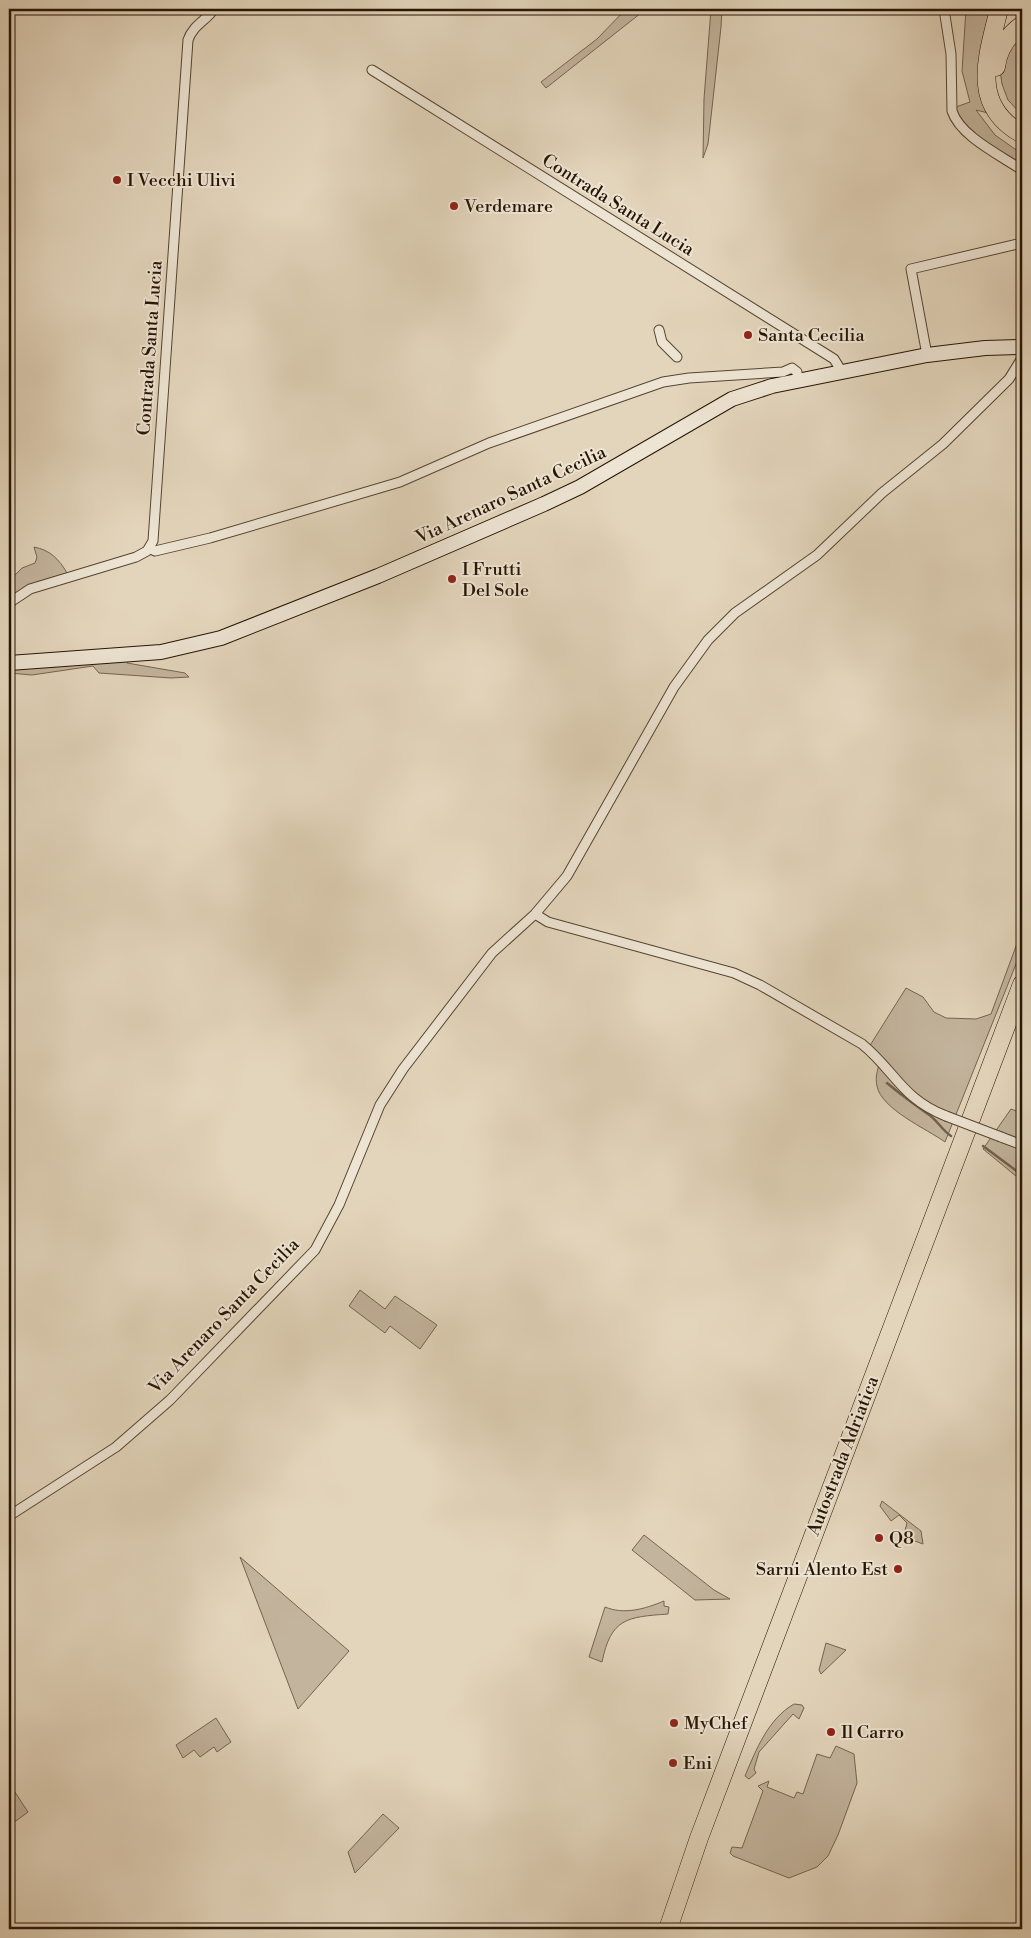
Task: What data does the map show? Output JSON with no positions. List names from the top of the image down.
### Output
{
  "streets": {
    "highway": ["Autostrada Adriatica"],
    "street": ["Contrada Santa Lucia", "Via Arenaro Santa Cecilia"]
  },
  "crossings": [
    ["Contrada Santa Lucia", "Via Arenaro Santa Cecilia"]
  ],
  "places": [
    "I Vecchi Ulivi",
    "Verdemare",
    "Santa Cecilia",
    "I Frutti Del Sole",
    "Q8",
    "Sarni Alento Est",
    "MyChef",
    "Il Carro",
    "Eni"
  ]
}
